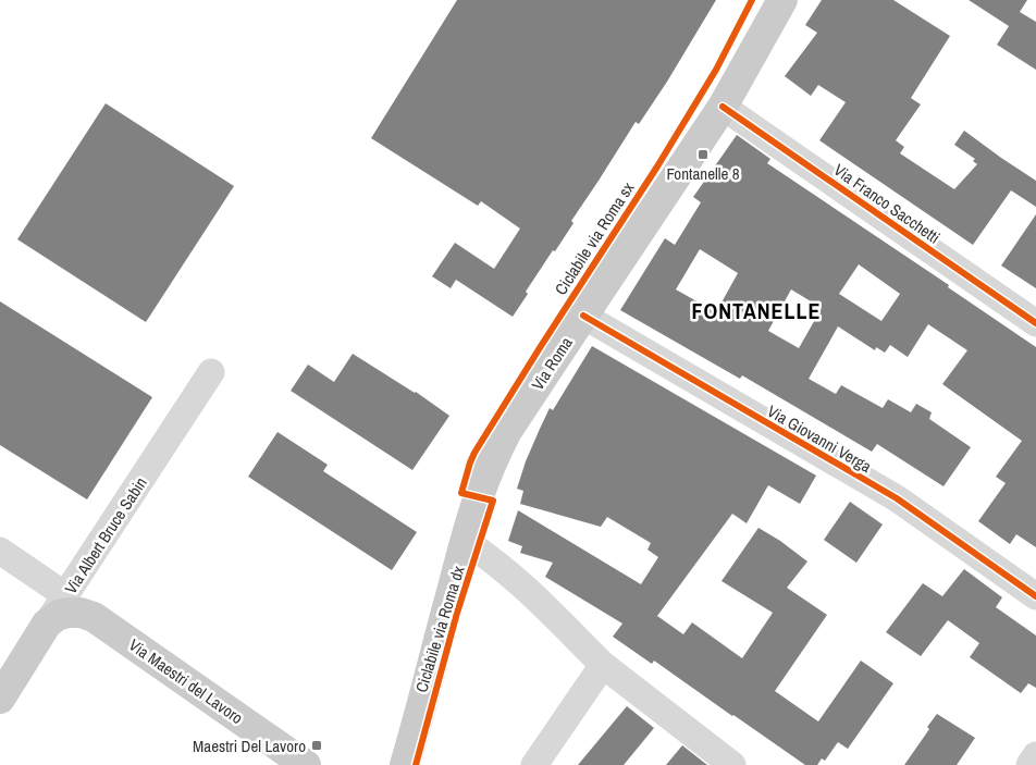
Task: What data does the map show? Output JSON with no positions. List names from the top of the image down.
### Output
{
  "streets": {
    "main road": ["Via Roma", "Via Albert Bruce Sabin", "Via Maestri del Lavoro"],
    "street": ["Via Franco Sacchetti", "Via Giovanni Verga"],
    "cycle path": ["Ciclabile via Roma sx"]
  },
  "crossings": [
    ["Via Franco Sacchetti", "Via Roma"],
    ["Via Roma", "Via Giovanni Verga"],
    ["Via Albert Bruce Sabin", "Via Maestri del Lavoro"]
  ],
  "districts": ["FONTANELLE"],
  "places": {
    "transit": ["Fontanelle 8", "Maestri Del Lavoro"]
  }
}
